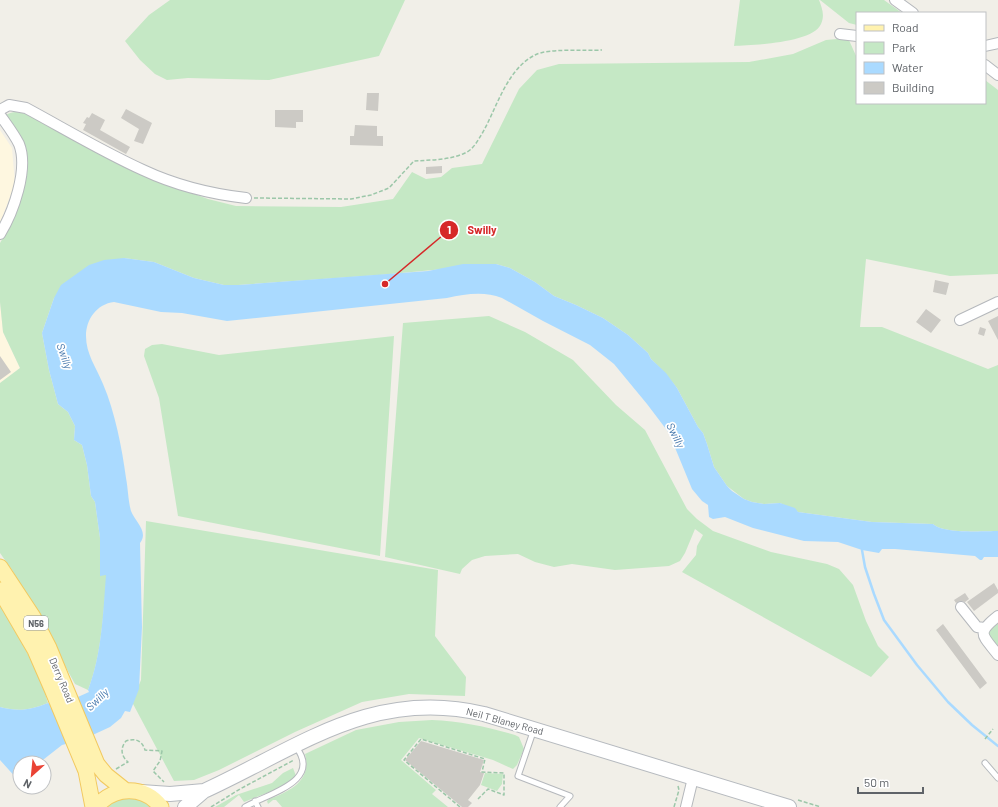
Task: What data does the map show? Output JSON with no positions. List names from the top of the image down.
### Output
{
  "streets": {
    "main road": ["N56", "Derry Road", "Neil T Blaney Road"]
  },
  "crossings": [
    ["N56", "Derry Road"],
    ["N56", "Neil T Blaney Road"]
  ],
  "water": ["Swilly"],
  "places": ["Swilly"],
  "legend": [
    "Road",
    "Park",
    "Water",
    "Building"
  ],
  "scale_bar": "50 m",
  "north": "bottom left"
}
